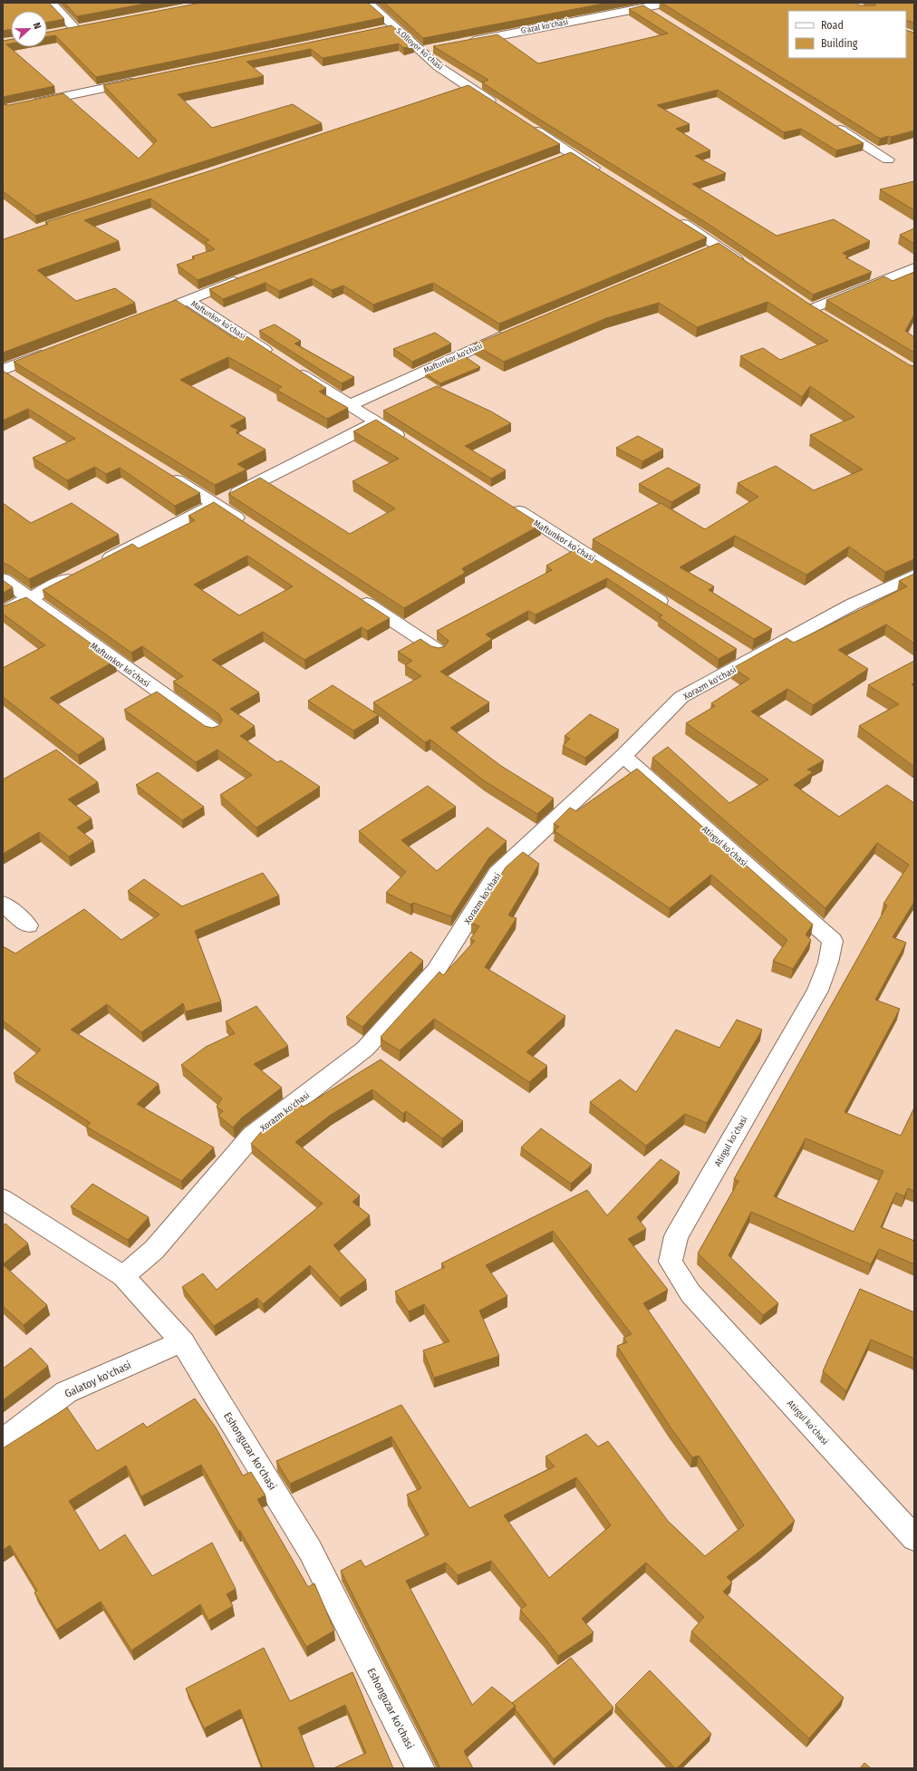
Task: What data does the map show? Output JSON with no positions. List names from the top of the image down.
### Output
{
  "streets": {
    "street": [
      "G'azal ko'chasi",
      "S.Olloyor koʻchasi",
      "Maftunkor koʻchasi",
      "Maftunkor ko'chasi",
      "Xorazm ko'chasi",
      "Atirgul koʻchasi",
      "Galatoy ko'chasi",
      "Eshonguzar ko'chasi"
    ]
  },
  "crossings": [
    ["Maftunkor koʻchasi", "Maftunkor ko'chasi"],
    ["Xorazm ko'chasi", "Atirgul koʻchasi"],
    ["Xorazm ko'chasi", "Eshonguzar ko'chasi"],
    ["Galatoy ko'chasi", "Eshonguzar ko'chasi"]
  ],
  "legend": ["Road", "Building"],
  "north": "right"
}
